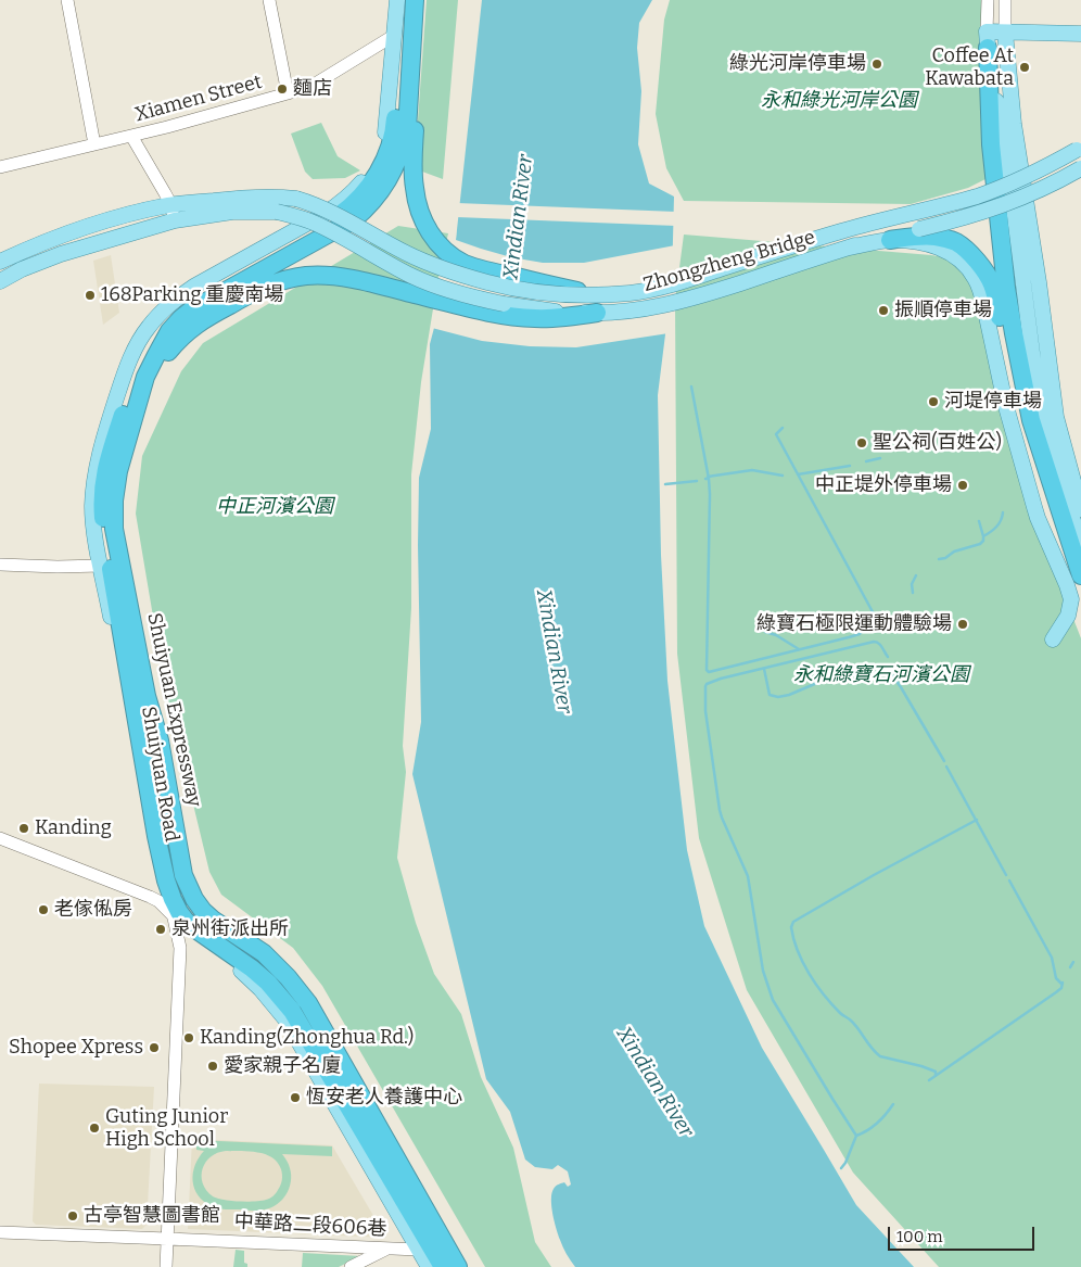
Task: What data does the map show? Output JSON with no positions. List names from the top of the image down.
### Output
{
  "streets": {
    "highway": ["Shuiyuan Expressway"],
    "main road": ["Zhongzheng Bridge", "Shuiyuan Road"],
    "street": ["Xiamen Street", "中華路二段606巷"]
  },
  "crossings": [
    ["Shuiyuan Expressway", "Shuiyuan Road"],
    ["Shuiyuan Road", "中華路二段606巷"]
  ],
  "water": ["Xindian River"],
  "parks": ["永和綠光河岸公園", "中正河濱公園", "永和綠寶石河濱公園"],
  "places": [
    "綠光河岸停車場",
    "Coffee At Kawabata",
    "麵店",
    "168Parking 重慶南場",
    "振順停車場",
    "河堤停車場",
    "聖公祠(百姓公)",
    "中正堤外停車場",
    "綠寶石極限運動體驗場",
    "Kanding",
    "老傢俬房",
    "泉州街派出所",
    "Kanding(Zhonghua Rd.)",
    "Shopee Xpress",
    "愛家親子名廈",
    "恆安老人養護中心",
    "Guting Junior High School",
    "古亭智慧圖書館"
  ],
  "scale_bar": "100 m"
}
